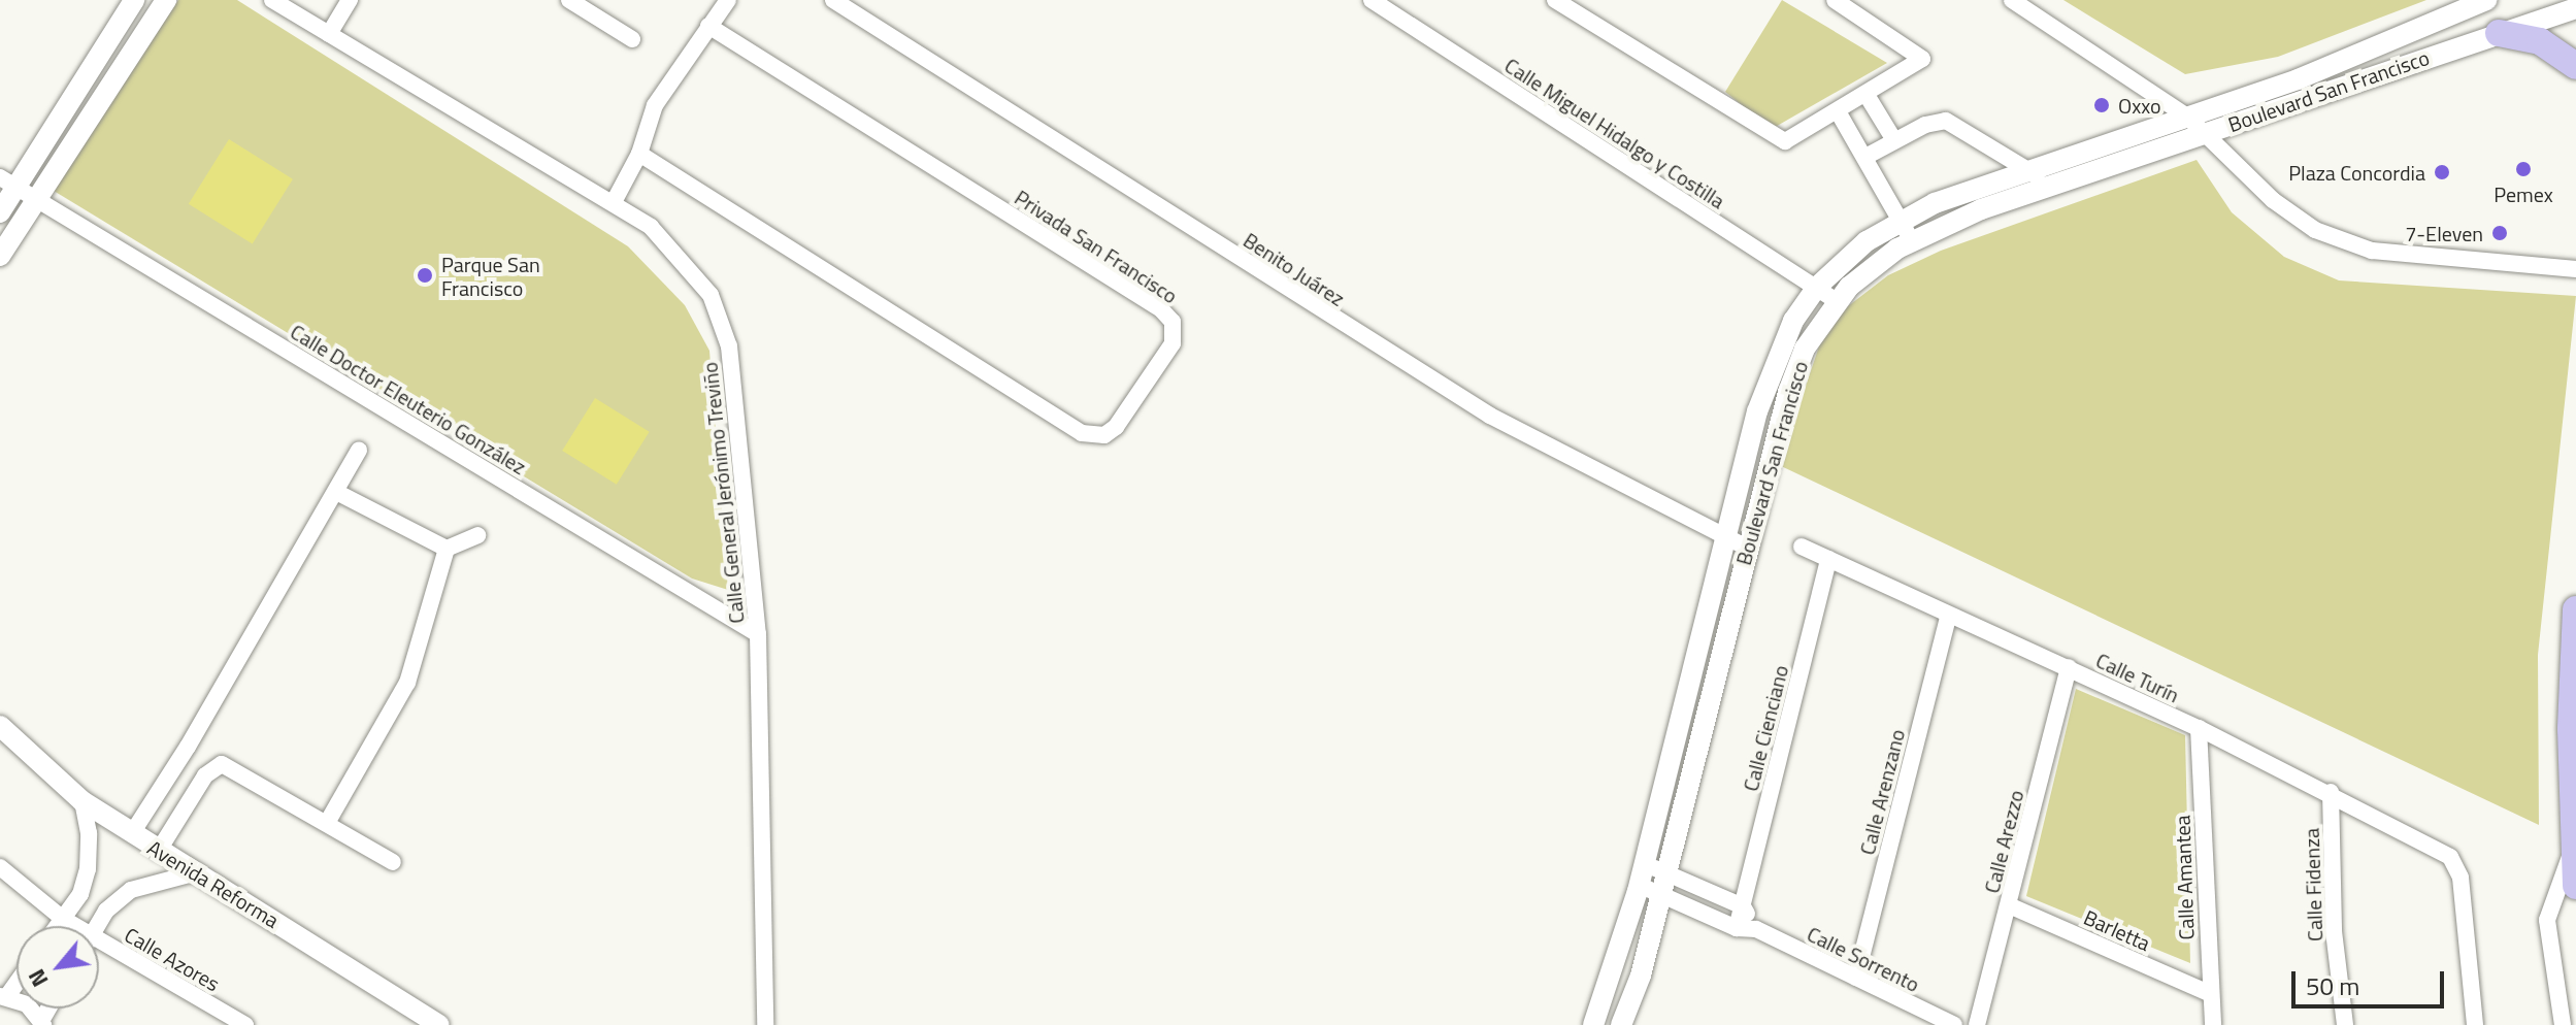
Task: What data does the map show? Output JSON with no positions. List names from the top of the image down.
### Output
{
  "streets": {
    "street": [
      "Boulevard San Francisco",
      "Calle Miguel Hidalgo y Costilla",
      "Privada San Francisco",
      "Benito Juárez",
      "Calle Doctor Eleuterio González",
      "Calle General Jerónimo Treviño",
      "Calle Turín",
      "Calle Cienciano",
      "Calle Arenzano",
      "Calle Arezzo",
      "Calle Amantea",
      "Avenida Reforma",
      "Calle Fidenza",
      "Barletta",
      "Calle Azores",
      "Calle Sorrento"
    ]
  },
  "crossings": [
    ["Boulevard San Francisco", "Calle Miguel Hidalgo y Costilla"],
    ["Boulevard San Francisco", "Benito Juárez"],
    ["Boulevard San Francisco", "Calle Sorrento"],
    ["Calle Doctor Eleuterio González", "Calle General Jerónimo Treviño"],
    ["Calle Turín", "Calle Cienciano"],
    ["Calle Turín", "Calle Arenzano"],
    ["Calle Turín", "Calle Arezzo"],
    ["Calle Turín", "Calle Amantea"],
    ["Calle Turín", "Calle Fidenza"],
    ["Calle Cienciano", "Calle Sorrento"],
    ["Calle Arenzano", "Calle Sorrento"],
    ["Calle Arezzo", "Barletta"],
    ["Calle Amantea", "Barletta"]
  ],
  "places": [
    "Oxxo",
    "Pemex",
    "Plaza Concordia",
    "7-Eleven",
    "Parque San Francisco"
  ],
  "scale_bar": "50 m",
  "north": "bottom left"
}
